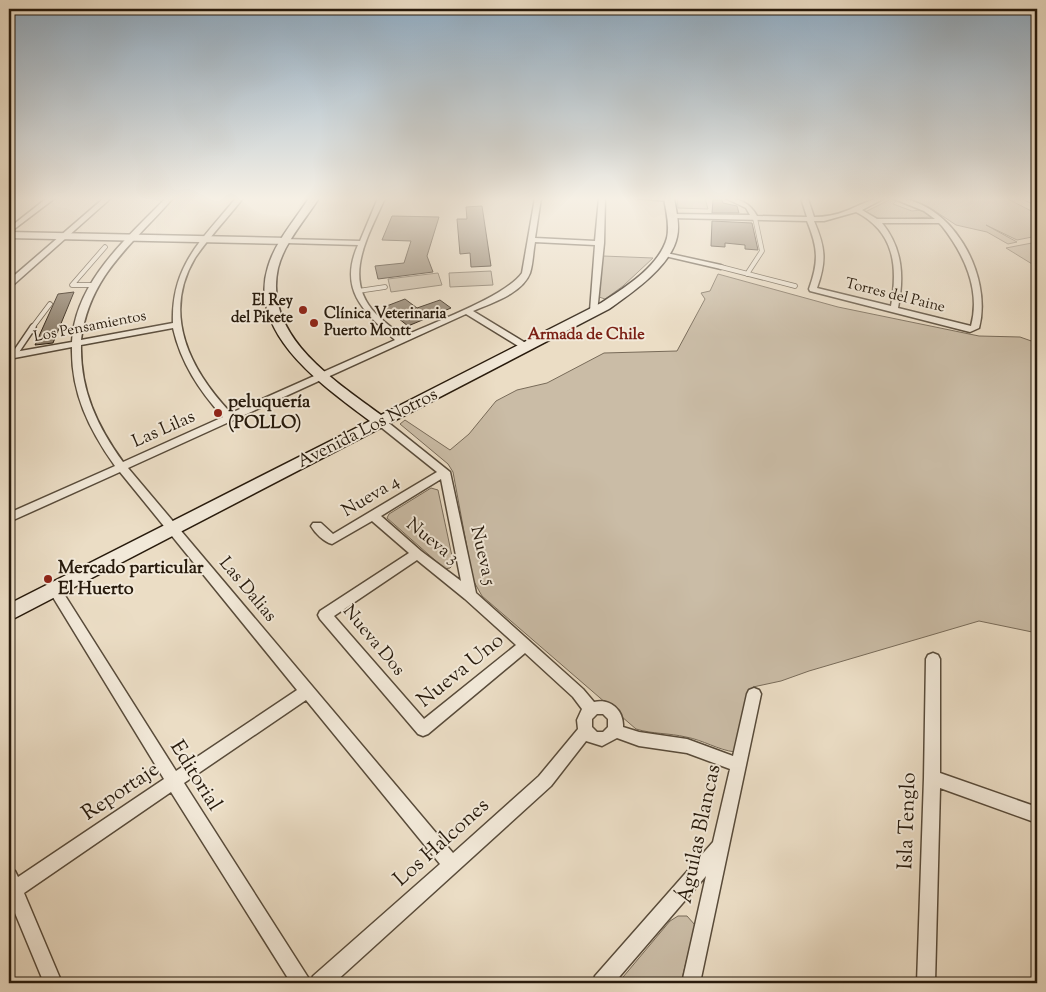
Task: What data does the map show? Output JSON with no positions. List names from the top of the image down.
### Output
{
  "streets": {
    "main road": ["Avenida Los Notros"],
    "street": [
      "Torres del Paine",
      "Los Pensamientos",
      "Las Lilas",
      "Nueva 4",
      "Nueva 3",
      "Nueva 5",
      "Las Dalias",
      "Nueva Dos",
      "Nueva Uno",
      "Editorial",
      "Reportaje",
      "Isla Tenglo",
      "Águilas Blancas",
      "Los Halcones"
    ]
  },
  "crossings": [
    ["Los Pensamientos", "Las Dalias"],
    ["Avenida Los Notros", "Las Dalias"],
    ["Avenida Los Notros", "Editorial"],
    ["Las Lilas", "Las Dalias"],
    ["Nueva 4", "Nueva 3"],
    ["Nueva 4", "Nueva 5"],
    ["Nueva 3", "Nueva 5"],
    ["Nueva 3", "Nueva Dos"],
    ["Nueva 5", "Nueva Uno"],
    ["Nueva 5", "Los Halcones"],
    ["Las Dalias", "Reportaje"],
    ["Las Dalias", "Los Halcones"],
    ["Nueva Dos", "Nueva Uno"],
    ["Editorial", "Reportaje"]
  ],
  "districts": ["Armada de Chile"],
  "places": [
    "El Rey del Pikete",
    "Clínica Veterinaria Puerto Montt",
    "peluquería (POLLO)",
    "Mercado particular El Huerto"
  ]
}
